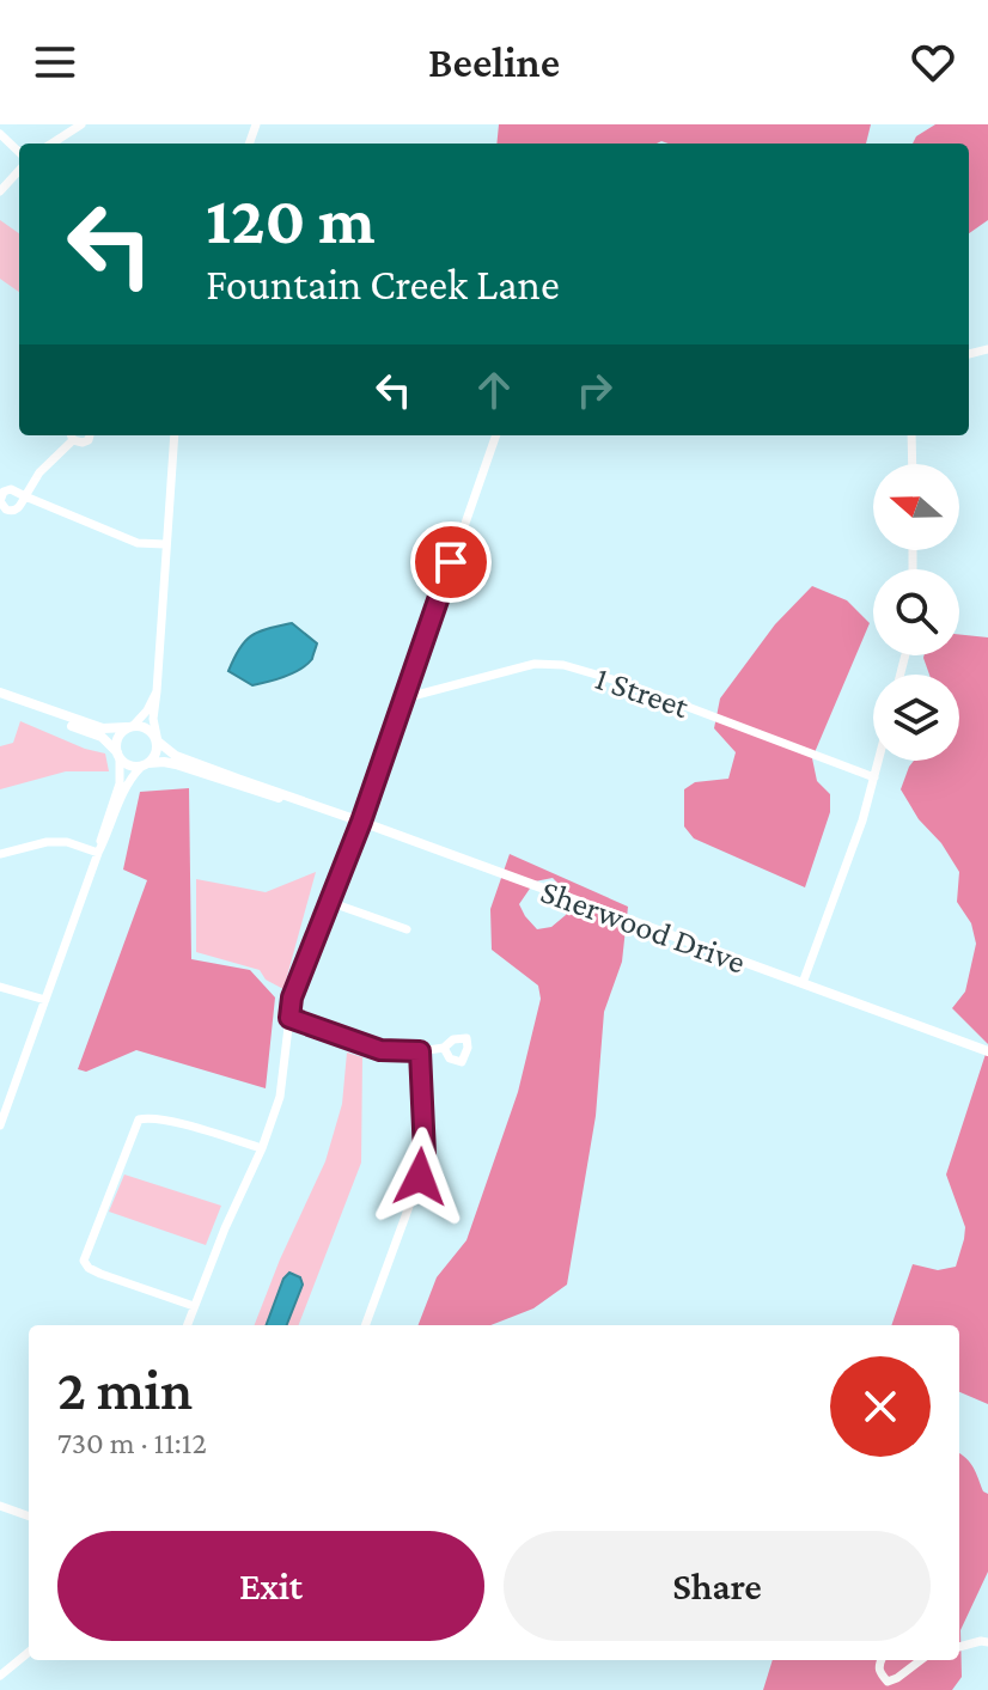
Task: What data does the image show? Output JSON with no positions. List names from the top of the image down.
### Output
{
  "streets": {
    "street": ["1 Street", "Sherwood Drive"]
  },
  "north": "left",
  "page": {
    "header": "Beeline",
    "turn": ["120 m", "Fountain Creek Lane"],
    "heading": ["2 min", "730 m · 11:12"],
    "buttons": ["Exit", "Share"]
  }
}
